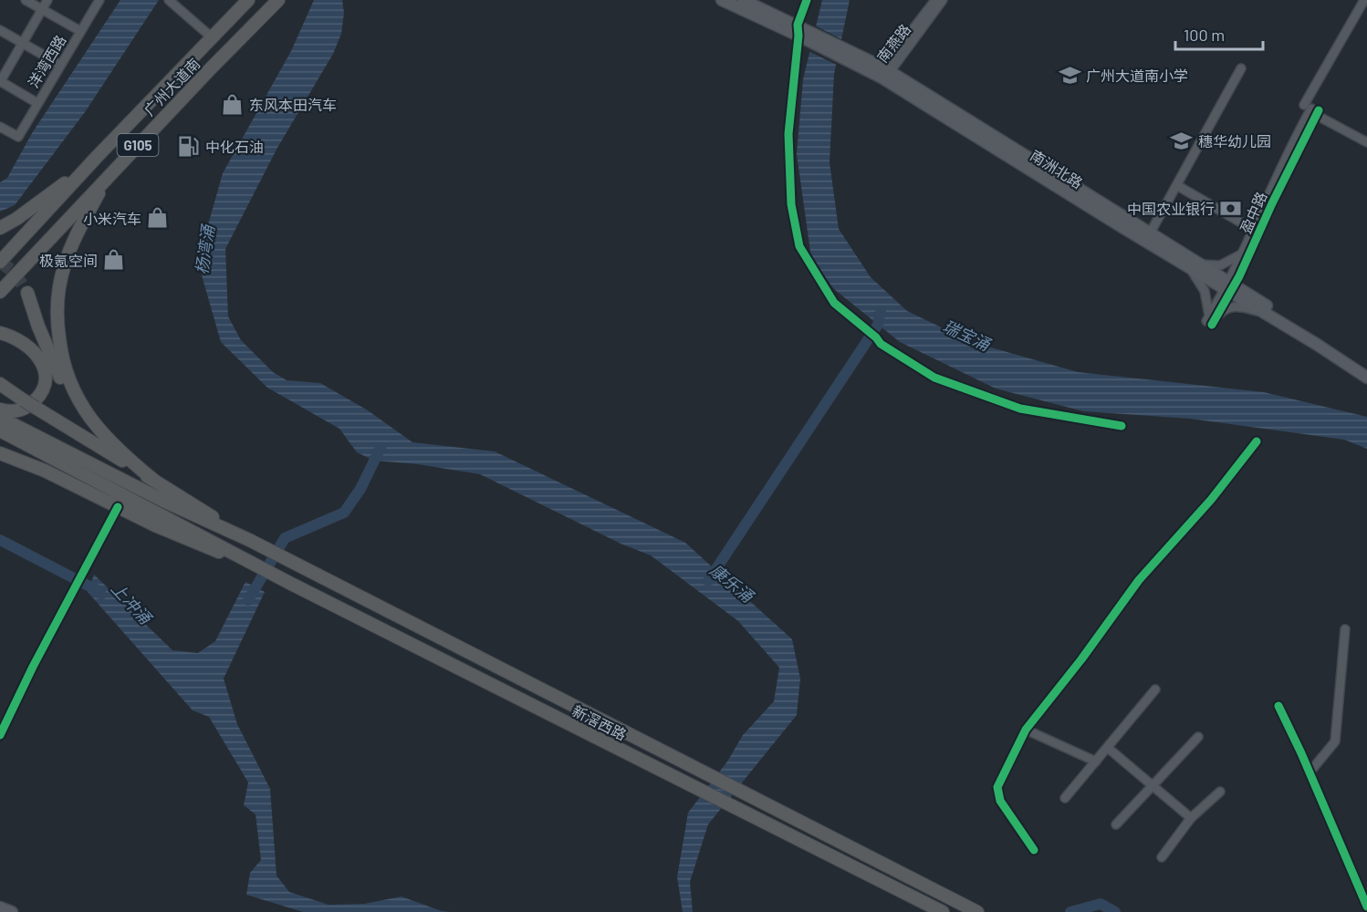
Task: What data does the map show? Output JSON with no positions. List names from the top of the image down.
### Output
{
  "streets": {
    "highway": ["广州大道南", "G105", "新滘西路"],
    "main road": ["南洲北路"],
    "street": ["南燕路", "洋湾西路", "盈中路"]
  },
  "crossings": [
    ["南燕路", "南洲北路"],
    ["南洲北路", "盈中路"]
  ],
  "water": [
    "杨湾涌",
    "瑞宝涌",
    "康乐涌",
    "上冲涌"
  ],
  "places": {
    "school or university": ["广州大道南小学", "穗华幼儿园"],
    "shop": ["东风本田汽车", "小米汽车", "极氪空间"],
    "fuel station": ["中化石油"],
    "bank": ["中国农业银行"]
  },
  "scale_bar": "100 m"
}
